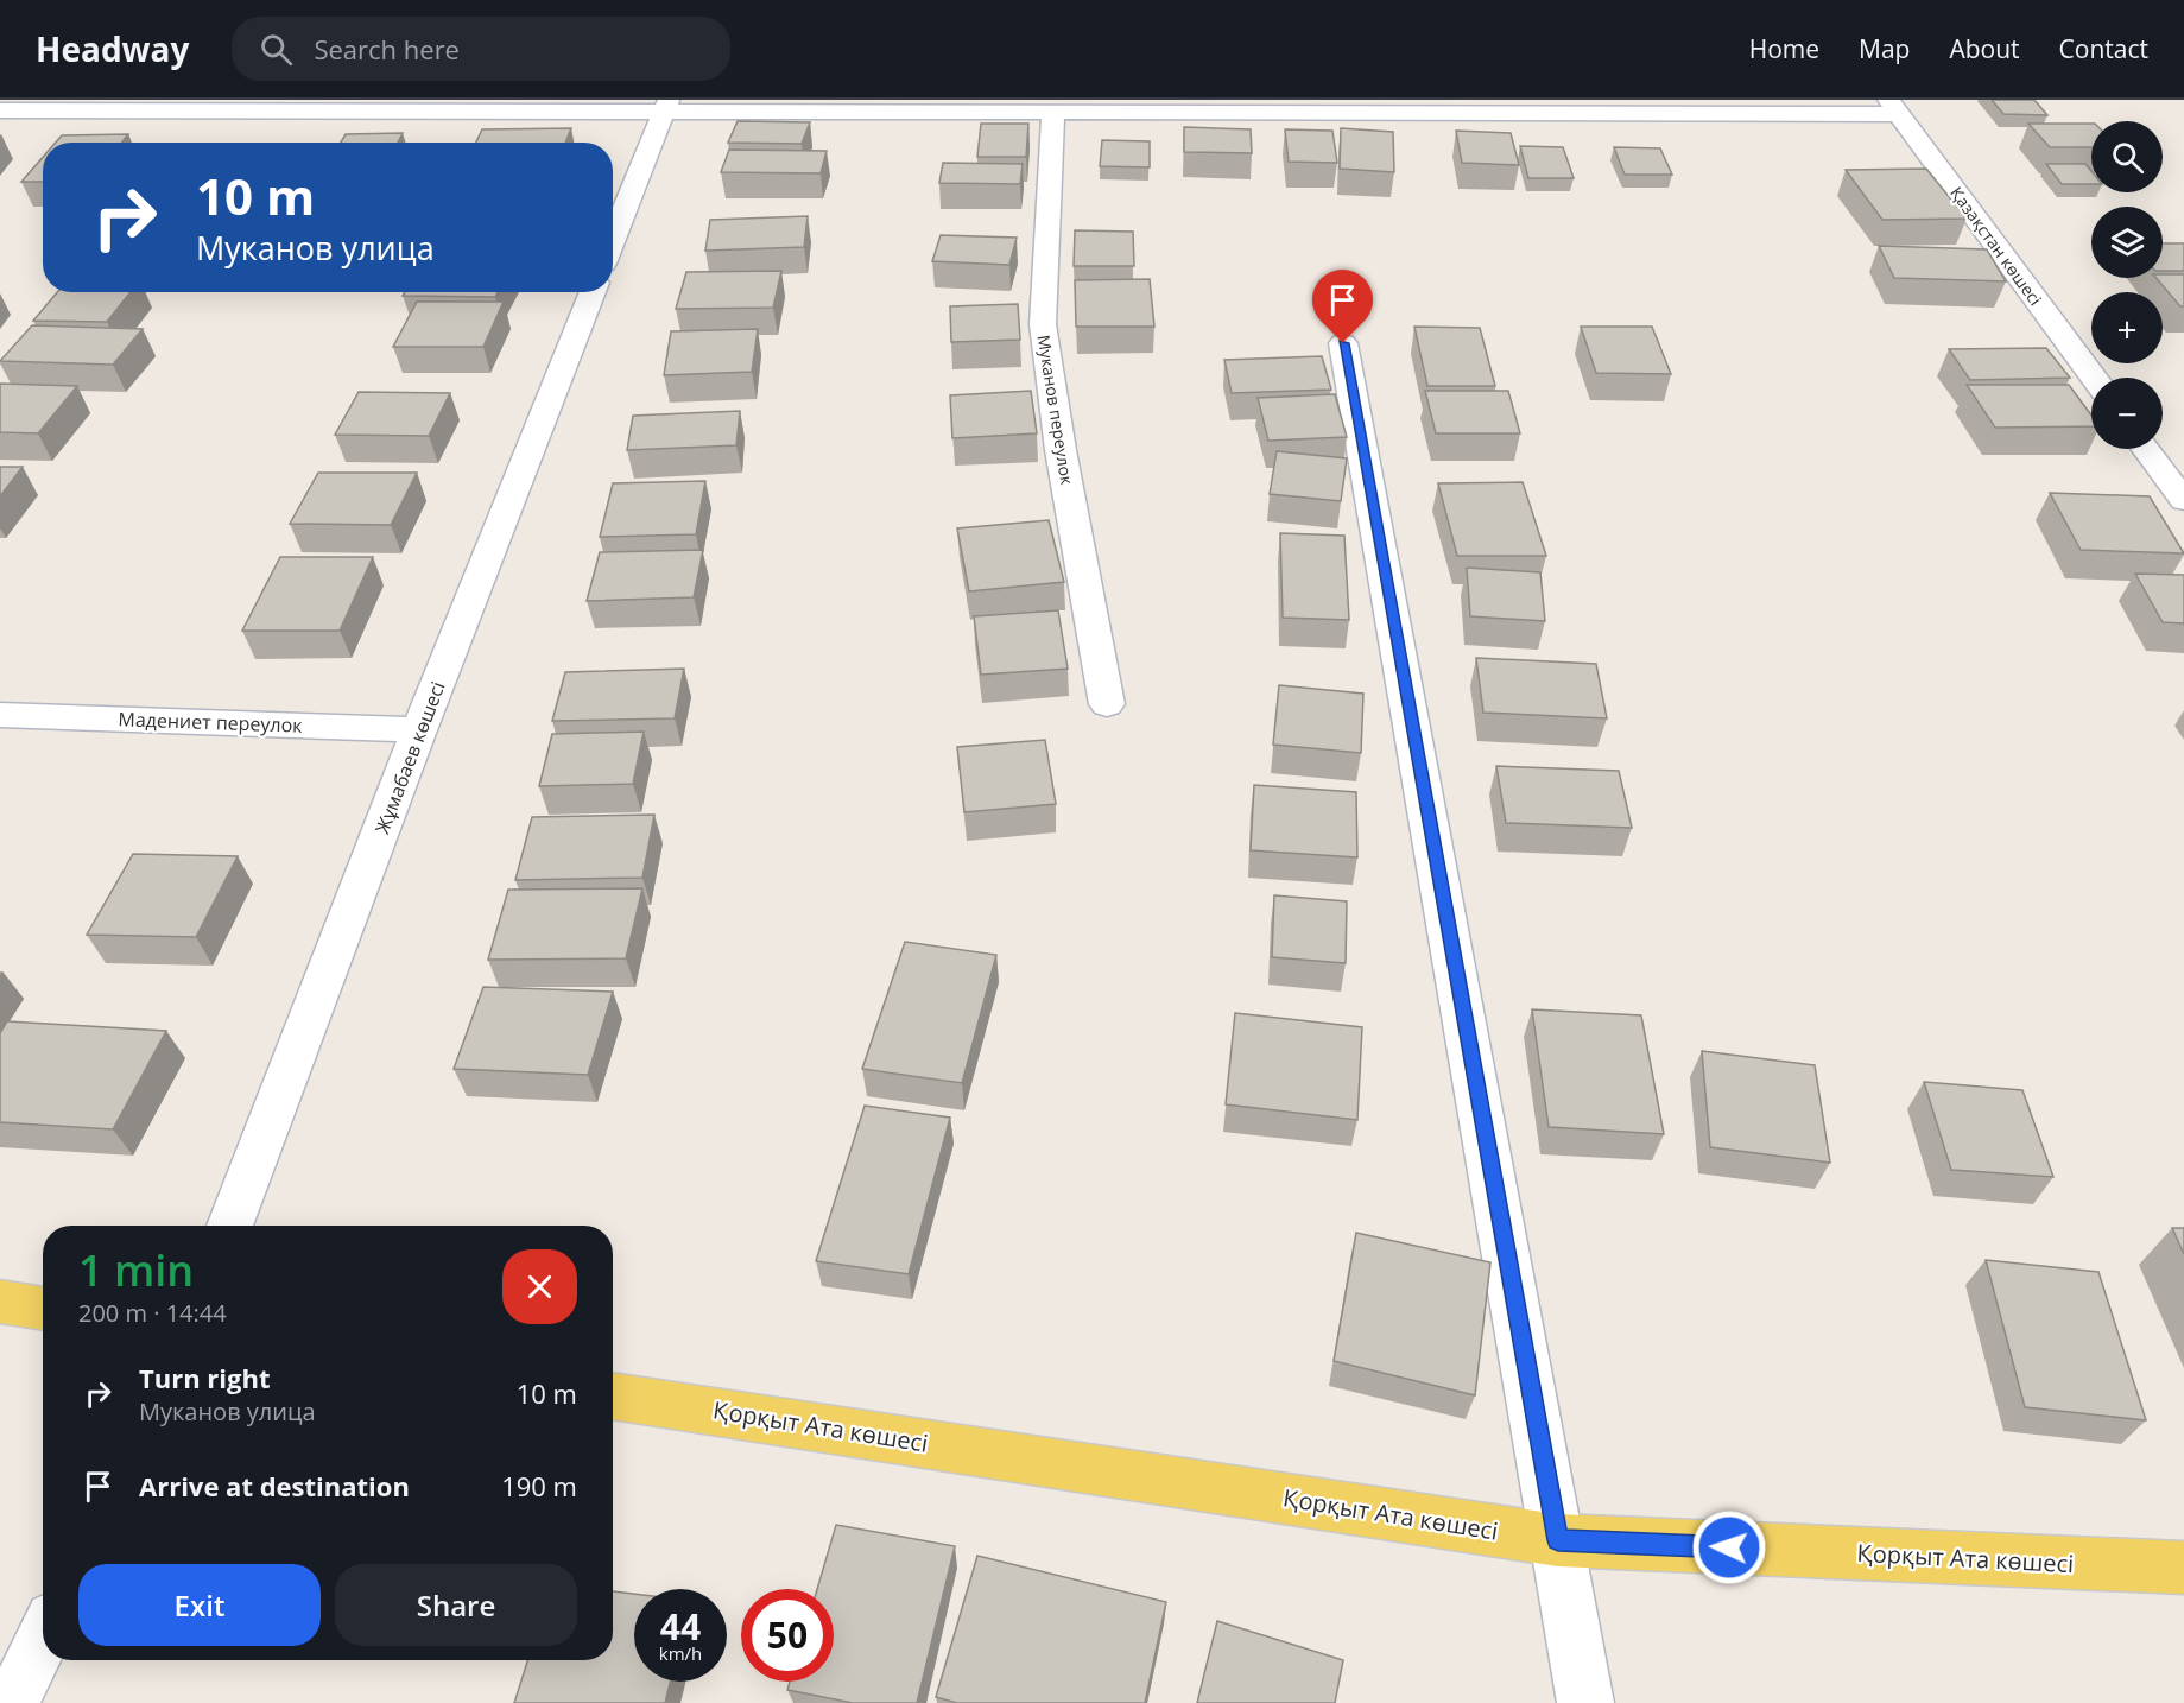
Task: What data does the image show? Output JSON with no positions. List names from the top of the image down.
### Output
{
  "streets": {
    "main road": ["Қорқыт Ата көшесі"],
    "street": [
      "Қазақстан көшесі",
      "Муканов переулок",
      "Мадениет переулок",
      "Жұмабаев көшесі"
    ]
  },
  "crossings": [
    ["Мадениет переулок", "Жұмабаев көшесі"]
  ],
  "page": {
    "header": "Headway",
    "search": "Search here",
    "nav": [
      "Home",
      "Map",
      "About",
      "Contact"
    ],
    "map_buttons": ["+", "−"],
    "turn": ["10 m", "Муканов улица"],
    "heading": ["1 min", "200 m · 14:44"],
    "list": [
      {
        "name": "Turn right",
        "note": "Муканов улица",
        "value": "10 m"
      },
      {
        "name": "Arrive at destination",
        "value": "190 m"
      }
    ],
    "buttons": ["Exit", "Share"],
    "speed": "44 km/h",
    "limit": "50"
  }
}
